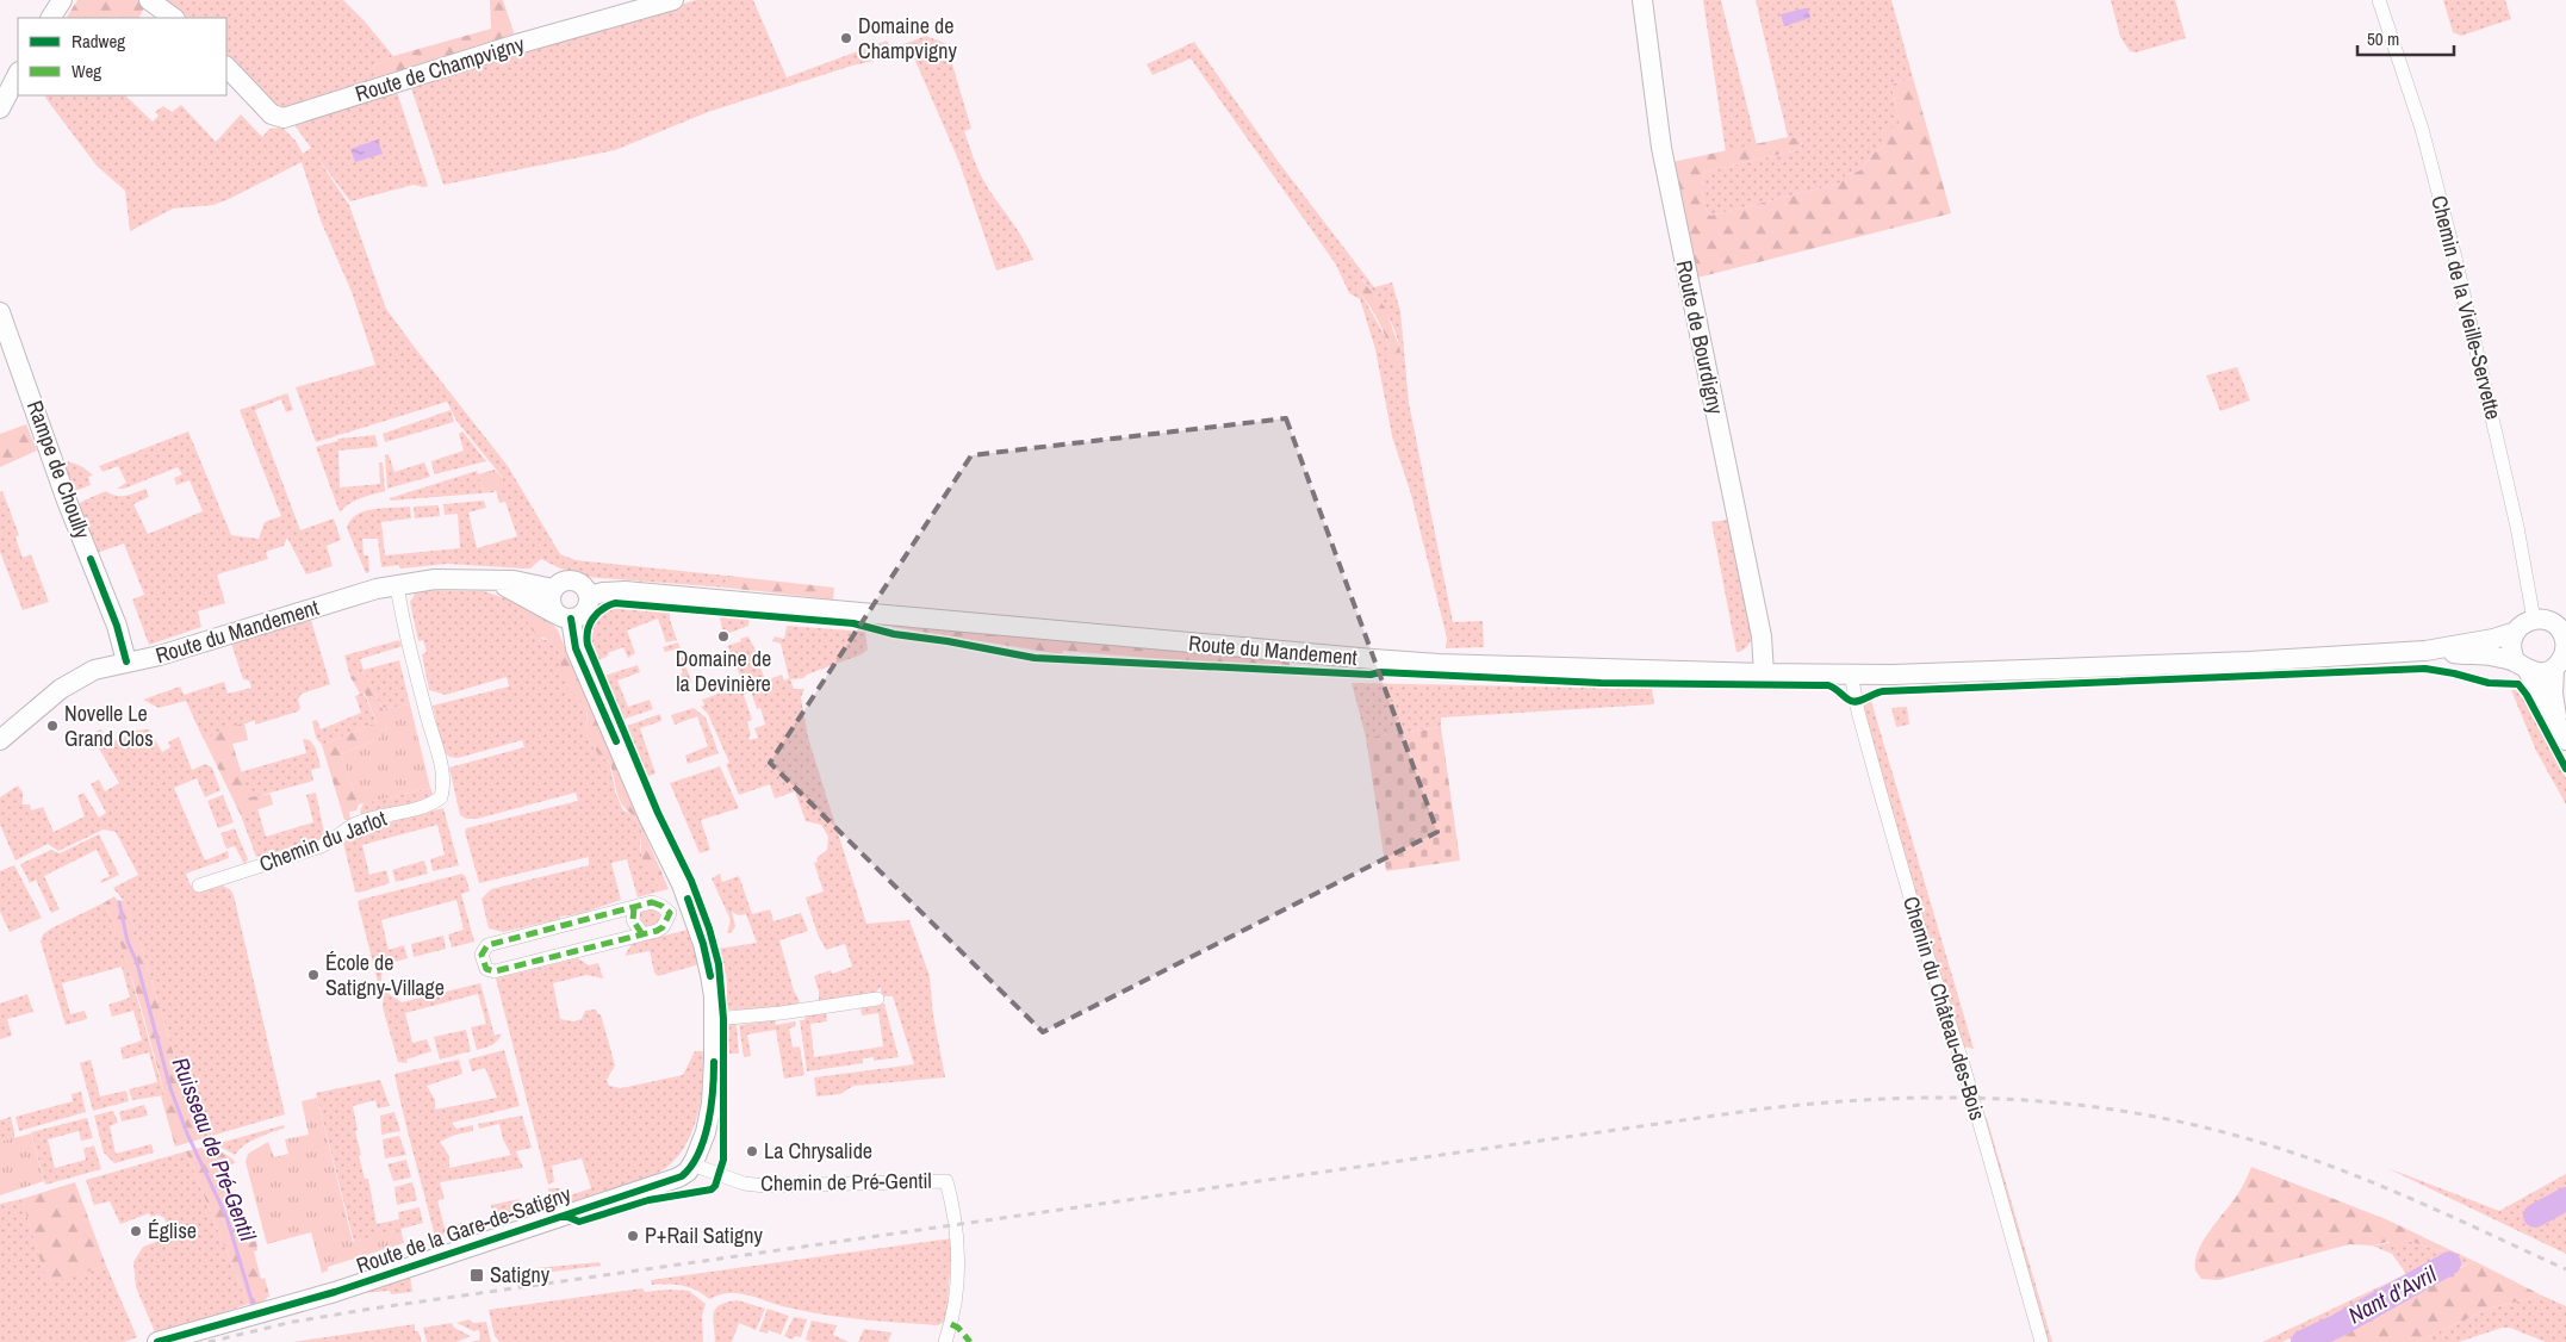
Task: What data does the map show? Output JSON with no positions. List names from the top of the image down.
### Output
{
  "streets": {
    "street": [
      "Route de Champvigny",
      "Chemin de la Vieille-Servette",
      "Route de Bourdigny",
      "Rampe de Choully",
      "Route du Mandement",
      "Chemin du Jarlot",
      "Chemin du Château-des-Bois",
      "Chemin de Pré-Gentil",
      "Route de la Gare-de-Satigny"
    ]
  },
  "crossings": [
    ["Chemin de la Vieille-Servette", "Route du Mandement"],
    ["Route de Bourdigny", "Route du Mandement"],
    ["Rampe de Choully", "Route du Mandement"],
    ["Route du Mandement", "Chemin du Jarlot"],
    ["Route du Mandement", "Chemin du Château-des-Bois"],
    ["Chemin de Pré-Gentil", "Route de la Gare-de-Satigny"]
  ],
  "water": ["Ruisseau de Pré-Gentil", "Nant d'Avril"],
  "places": {
    "other": [
      "Domaine de Champvigny",
      "Domaine de la Devinière",
      "Novelle Le Grand Clos",
      "École de Satigny-Village",
      "La Chrysalide",
      "Église",
      "P+Rail Satigny"
    ],
    "transit": ["Satigny"]
  },
  "legend": ["Radweg", "Weg"],
  "scale_bar": "50 m"
}
